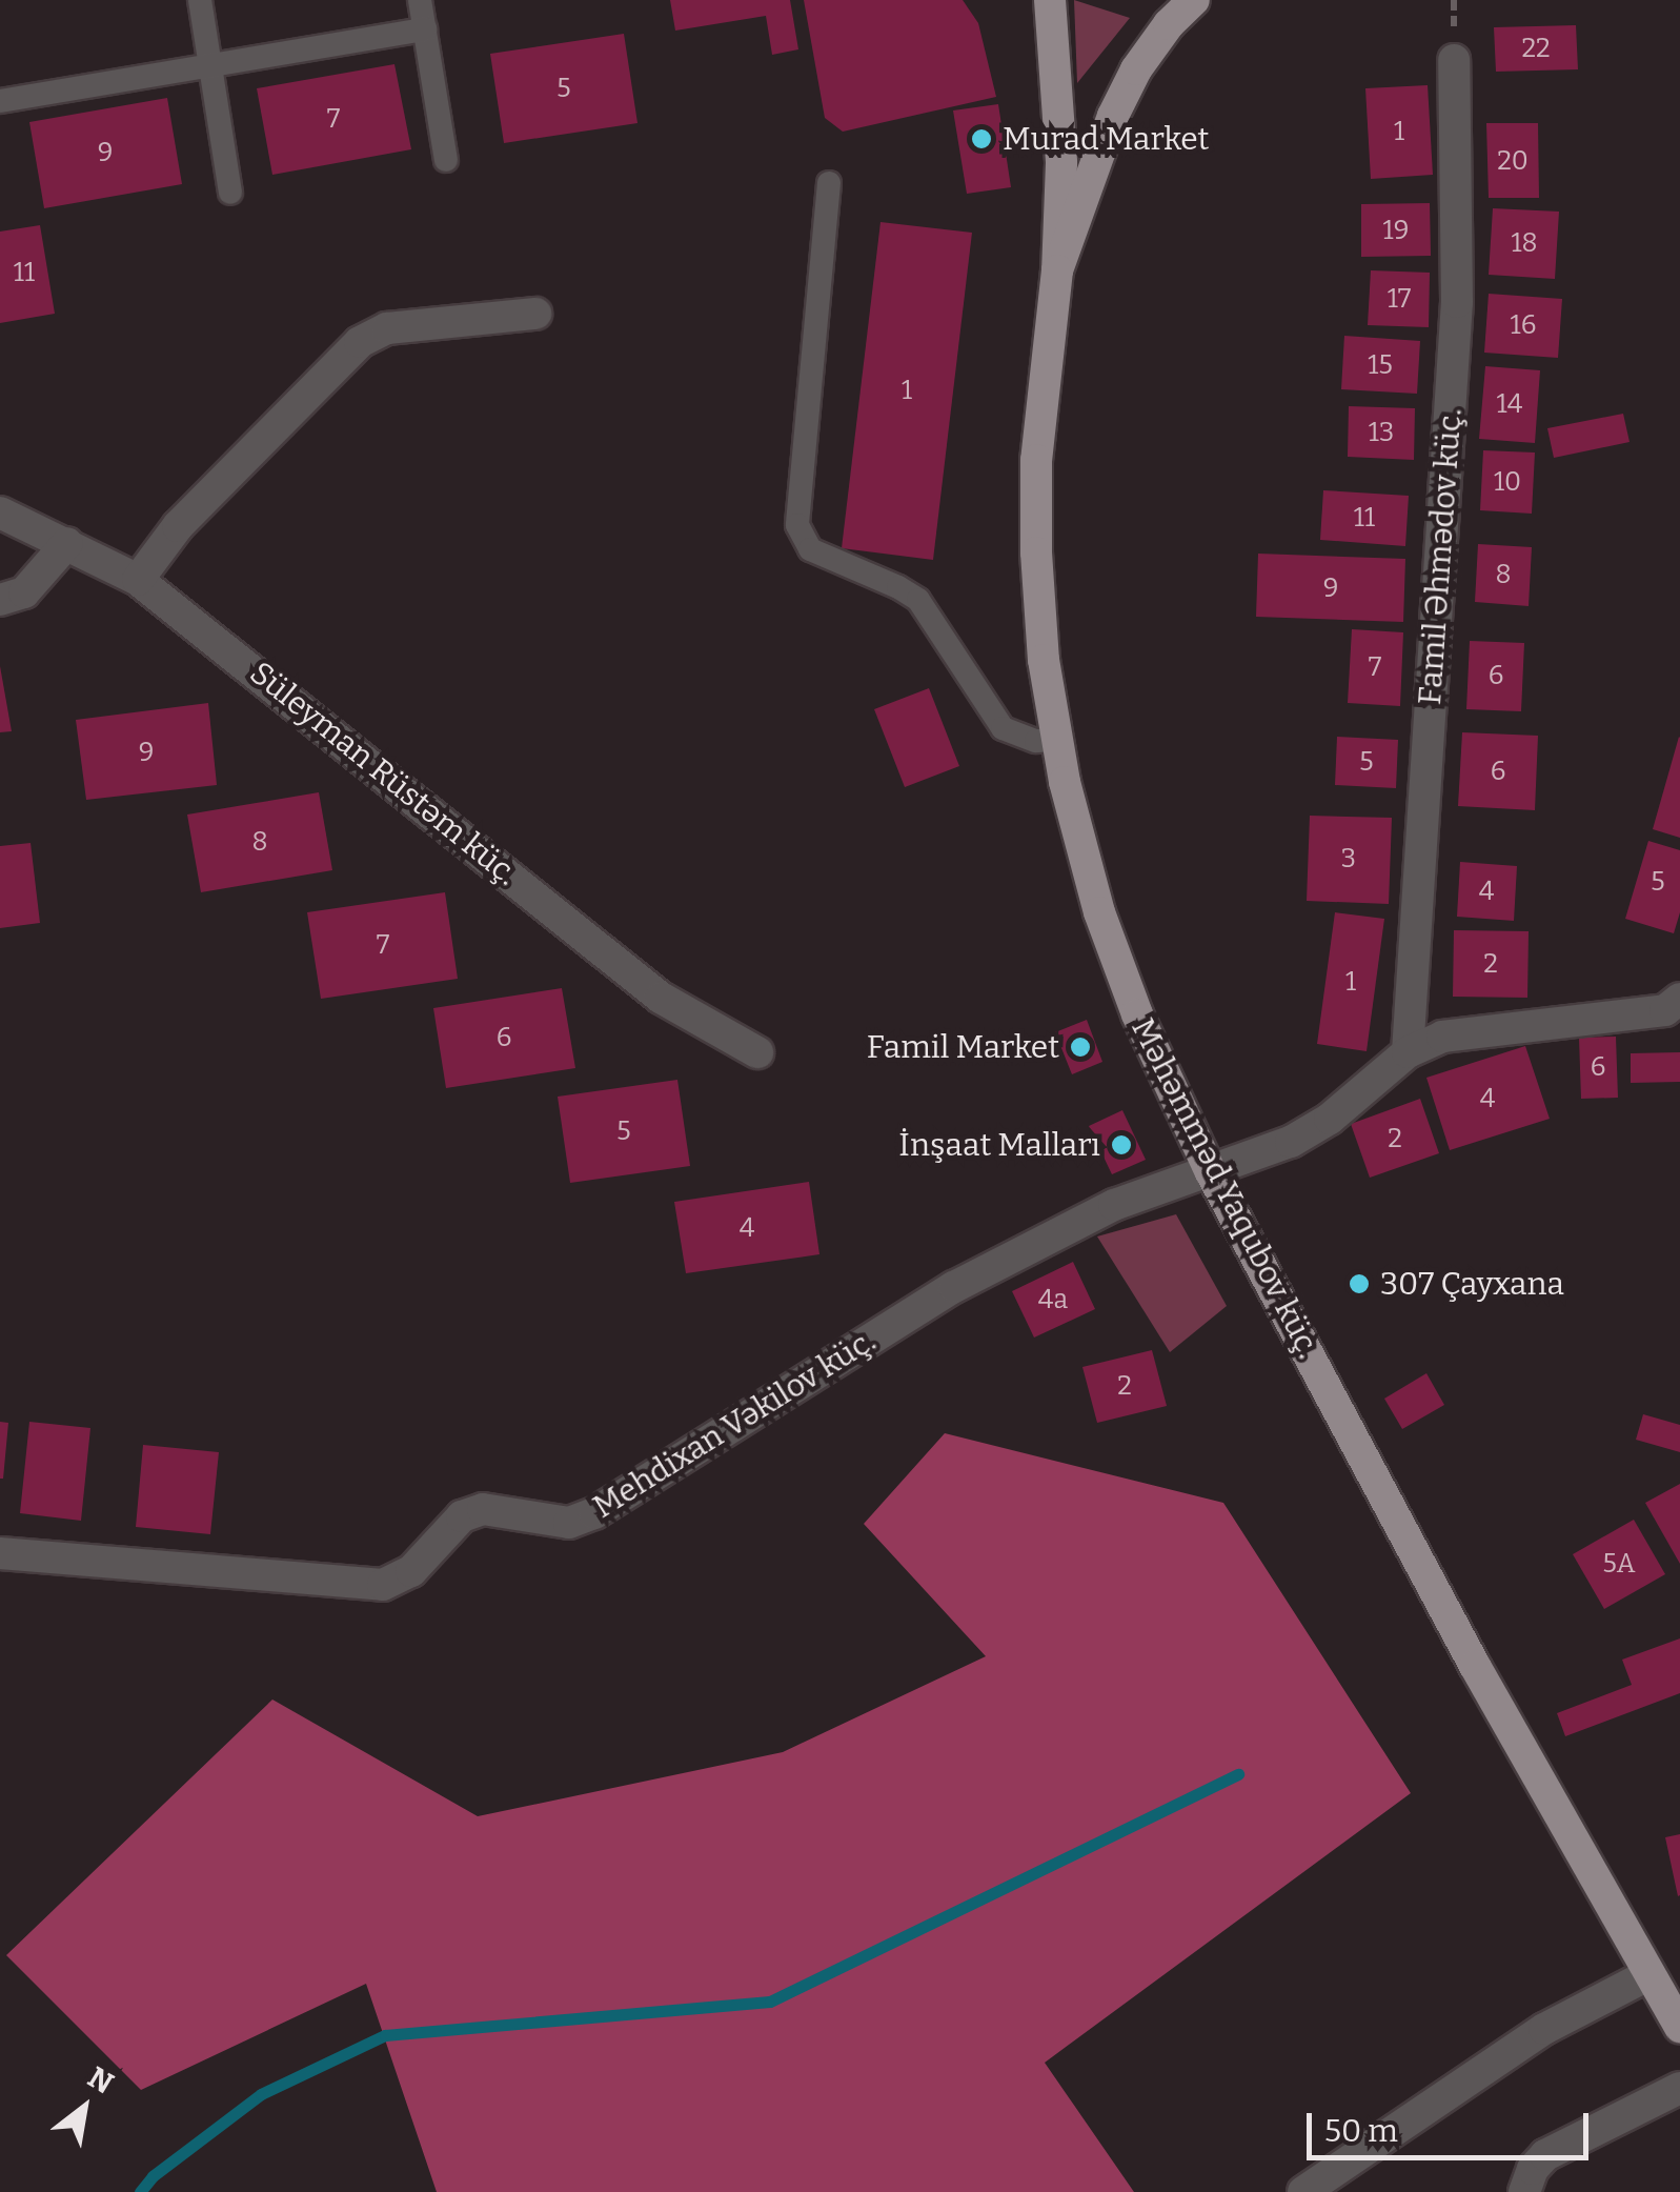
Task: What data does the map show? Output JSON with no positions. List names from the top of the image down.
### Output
{
  "streets": {
    "main road": ["Məhəmməd Yaqubov küç."],
    "street": ["Famil Əhmədov küç.", "Süleyman Rüstəm küç.", "Mehdixan Vəkilov küç."]
  },
  "crossings": [
    ["Famil Əhmədov küç.", "Mehdixan Vəkilov küç."],
    ["Məhəmməd Yaqubov küç.", "Mehdixan Vəkilov küç."]
  ],
  "places": [
    "Murad Market",
    "Famil Market",
    "İnşaat Malları",
    "307 Çayxana"
  ],
  "house_numbers": [
    "22",
    "5",
    "7",
    "1",
    "9",
    "20",
    "19",
    "18",
    "11",
    "17",
    "16",
    "15",
    "1",
    "14",
    "13",
    "10",
    "11",
    "8",
    "9",
    "7",
    "6",
    "9",
    "5",
    "6",
    "8",
    "3",
    "5",
    "4",
    "7",
    "2",
    "1",
    "6",
    "6",
    "4",
    "5",
    "2",
    "4",
    "4a",
    "2",
    "5A"
  ],
  "scale_bar": "50 m",
  "north": "top right"
}
